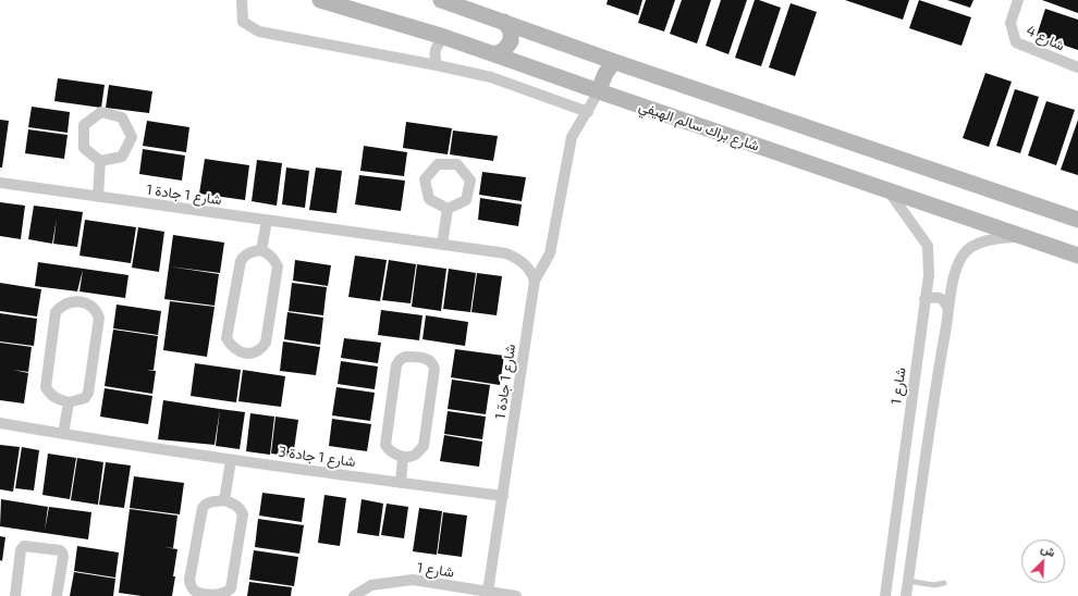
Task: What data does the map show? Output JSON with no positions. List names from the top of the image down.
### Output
{
  "streets": {
    "main road": ["شارع براك سالم الهيفي"],
    "street": [
      "شارع 4",
      "شارع 1 جادة 1",
      "شارع 1",
      "شارع 1 جادة 3"
    ]
  },
  "crossings": [
    ["شارع براك سالم الهيفي", "شارع 1"],
    ["شارع 1 جادة 1", "شارع 1"],
    ["شارع 1 جادة 1", "شارع 1 جادة 3"]
  ],
  "north": "top right"
}
